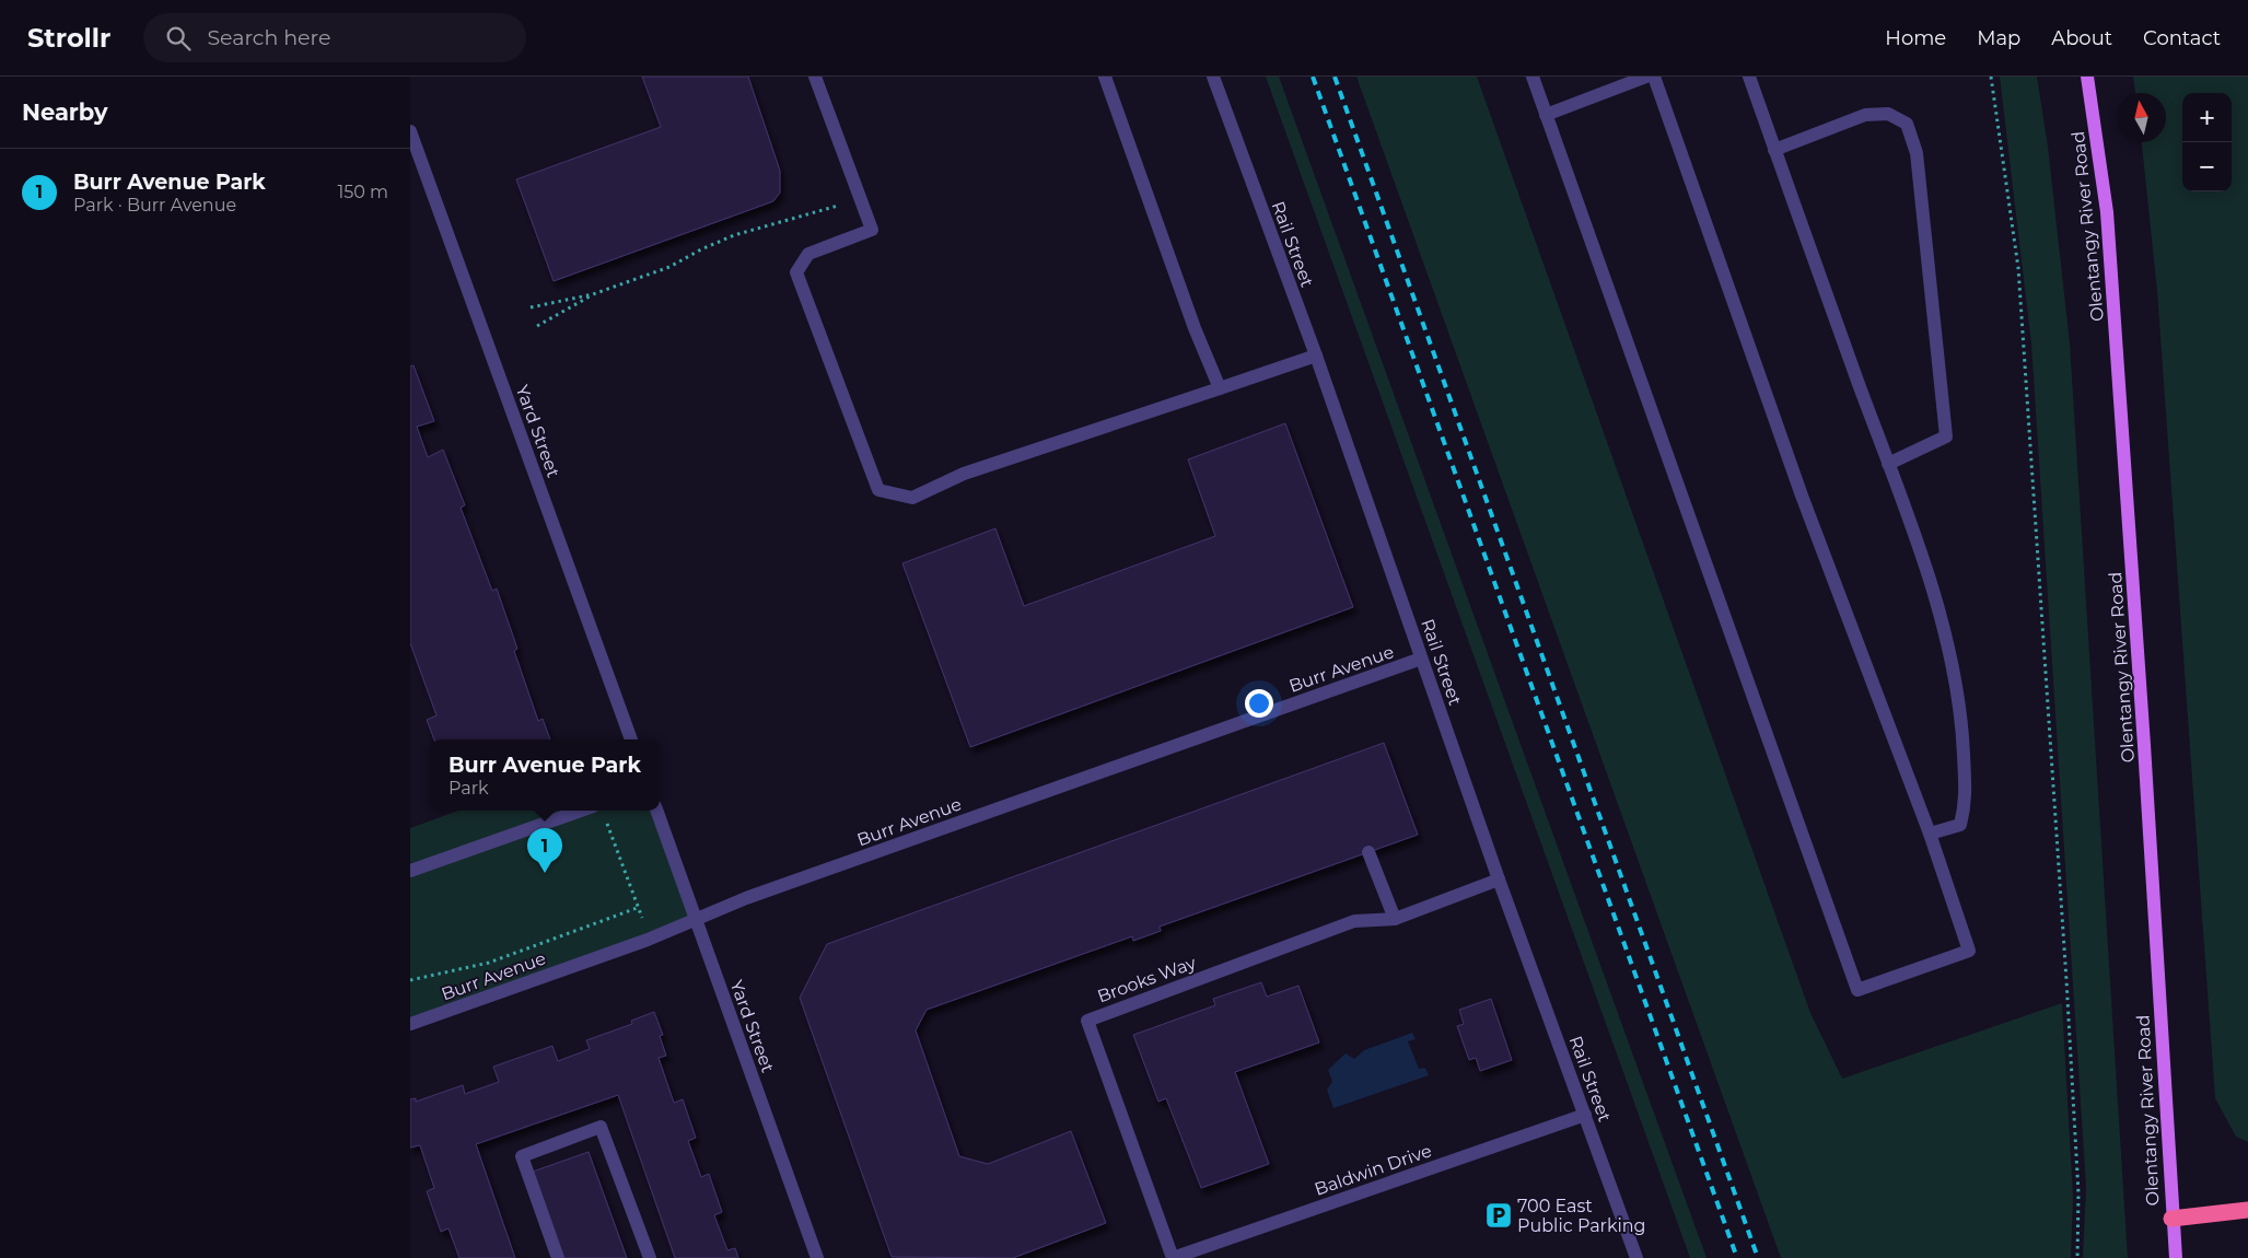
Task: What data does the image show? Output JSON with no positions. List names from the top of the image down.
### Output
{
  "streets": {
    "main road": ["Olentangy River Road"],
    "street": [
      "Rail Street",
      "Yard Street",
      "Burr Avenue",
      "Brooks Way",
      "Baldwin Drive"
    ]
  },
  "crossings": [
    ["Rail Street", "Burr Avenue"],
    ["Rail Street", "Baldwin Drive"],
    ["Yard Street", "Burr Avenue"],
    ["Brooks Way", "Baldwin Drive"]
  ],
  "places": {
    "parking": ["700 East Public Parking"]
  },
  "north": "top",
  "page": {
    "header": "Strollr",
    "search": "Search here",
    "nav": [
      "Home",
      "Map",
      "About",
      "Contact"
    ],
    "heading": "Nearby",
    "map_buttons": ["+", "−"],
    "list": [
      {
        "mark": "1",
        "name": "Burr Avenue Park",
        "note": "Park · Burr Avenue",
        "value": "150 m"
      }
    ],
    "popup": ["Burr Avenue Park", "Park"],
    "pins": "1"
  }
}
